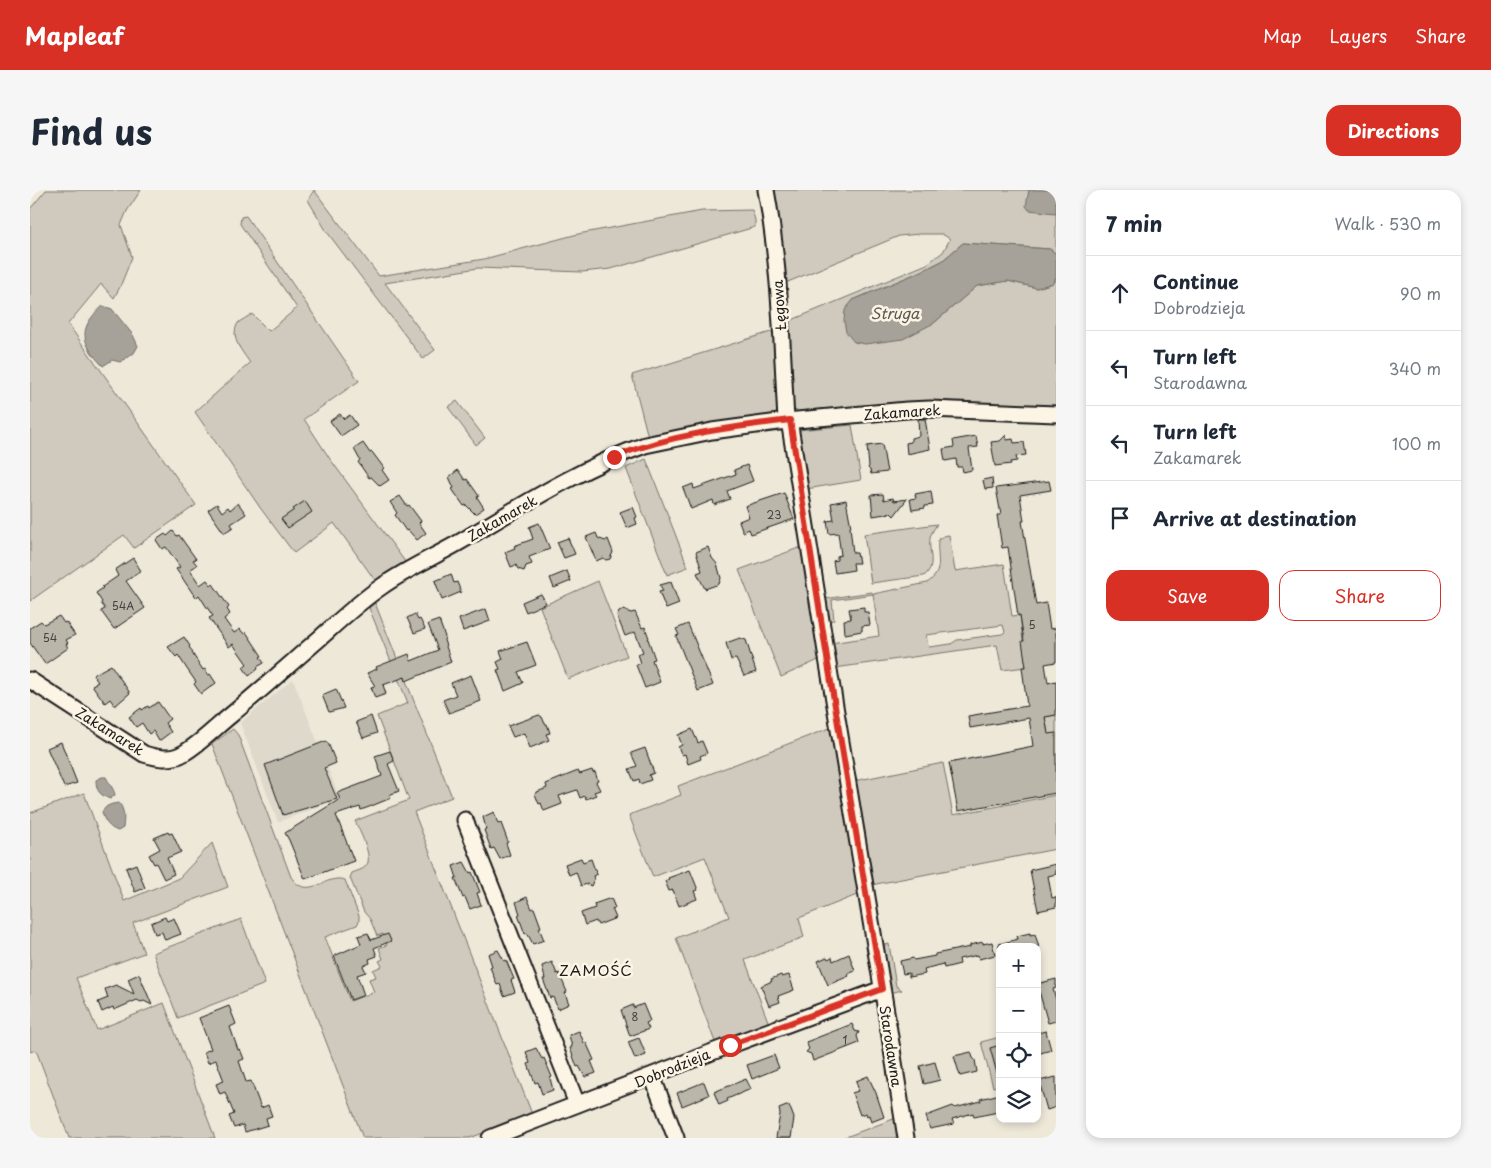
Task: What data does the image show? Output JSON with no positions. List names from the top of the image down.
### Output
{
  "streets": {
    "street": [
      "Łęgowa",
      "Zakamarek",
      "Starodawna",
      "Dobrodzieja"
    ]
  },
  "crossings": [
    ["Łęgowa", "Zakamarek"],
    ["Łęgowa", "Starodawna"],
    ["Zakamarek", "Starodawna"],
    ["Starodawna", "Dobrodzieja"]
  ],
  "districts": ["ZAMOŚĆ"],
  "water": ["Struga"],
  "house_numbers": [
    "23",
    "54A",
    "5",
    "54",
    "8",
    "1"
  ],
  "page": {
    "header": "Mapleaf",
    "nav": ["Map", "Layers", "Share"],
    "title": "Find us",
    "buttons": [
      "Directions",
      ["Save", "Share"]
    ],
    "heading": ["7 min", "Walk · 530 m"],
    "list": [
      ["Continue", "Dobrodzieja", "90 m"],
      ["Turn left", "Starodawna", "340 m"],
      ["Turn left", "Zakamarek", "100 m"],
      "Arrive at destination"
    ],
    "map_buttons": ["+", "−"]
  }
}
